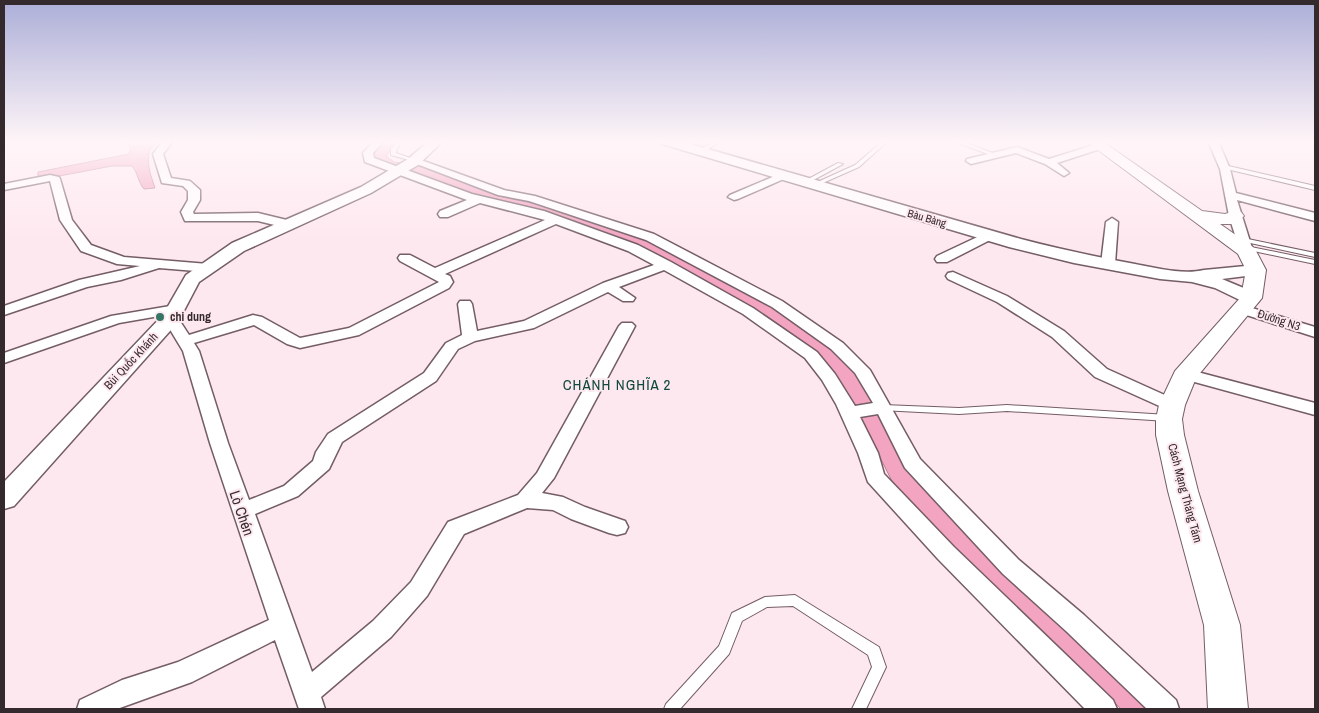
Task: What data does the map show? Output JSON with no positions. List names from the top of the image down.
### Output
{
  "streets": {
    "main road": ["Cách Mạng Tháng Tám"],
    "street": [
      "Bàu Bàng",
      "Đường N3",
      "Bùi Quốc Khánh",
      "Lò Chén"
    ]
  },
  "crossings": [
    ["Bùi Quốc Khánh", "Lò Chén"]
  ],
  "districts": ["CHÁNH NGHĨA 2"],
  "places": ["chi dung"]
}
